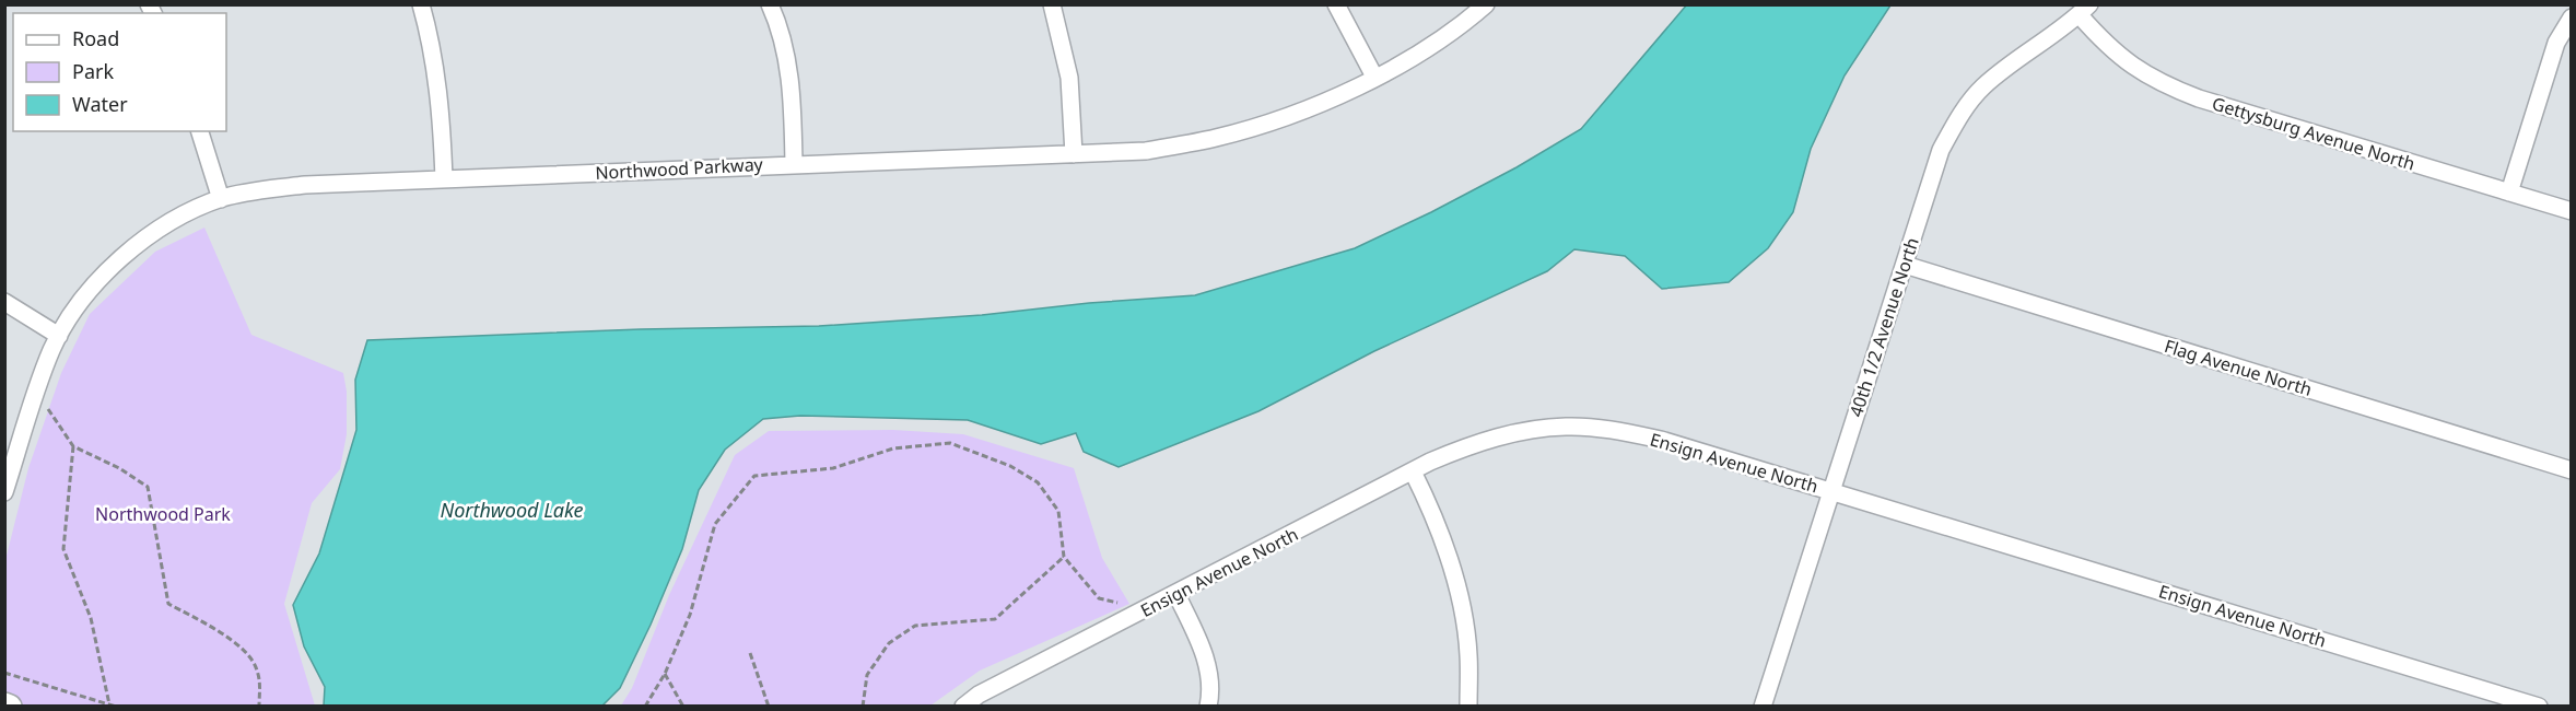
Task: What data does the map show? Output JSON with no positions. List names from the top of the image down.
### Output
{
  "streets": {
    "street": [
      "Gettysburg Avenue North",
      "Northwood Parkway",
      "40th 1/2 Avenue North",
      "Flag Avenue North",
      "Ensign Avenue North"
    ]
  },
  "crossings": [
    ["Gettysburg Avenue North", "40th 1/2 Avenue North"],
    ["40th 1/2 Avenue North", "Flag Avenue North"],
    ["40th 1/2 Avenue North", "Ensign Avenue North"]
  ],
  "water": ["Northwood Lake"],
  "parks": ["Northwood Park"],
  "legend": ["Road", "Park", "Water"]
}
